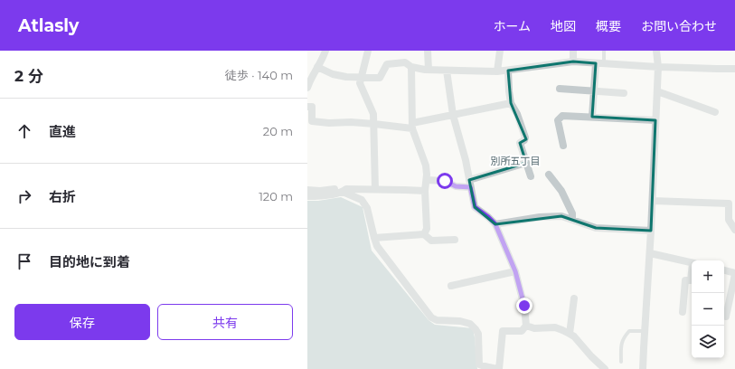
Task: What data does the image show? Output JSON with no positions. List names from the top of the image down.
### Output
{
  "districts": ["別所五丁目"],
  "page": {
    "header": "Atlasly",
    "nav": [
      "ホーム",
      "地図",
      "概要",
      "お問い合わせ"
    ],
    "heading": ["2 分", "徒歩 · 140 m"],
    "list": [
      ["直進", "20 m"],
      ["右折", "120 m"],
      "目的地に到着"
    ],
    "map_buttons": ["+", "−"],
    "buttons": ["保存", "共有"]
  }
}
